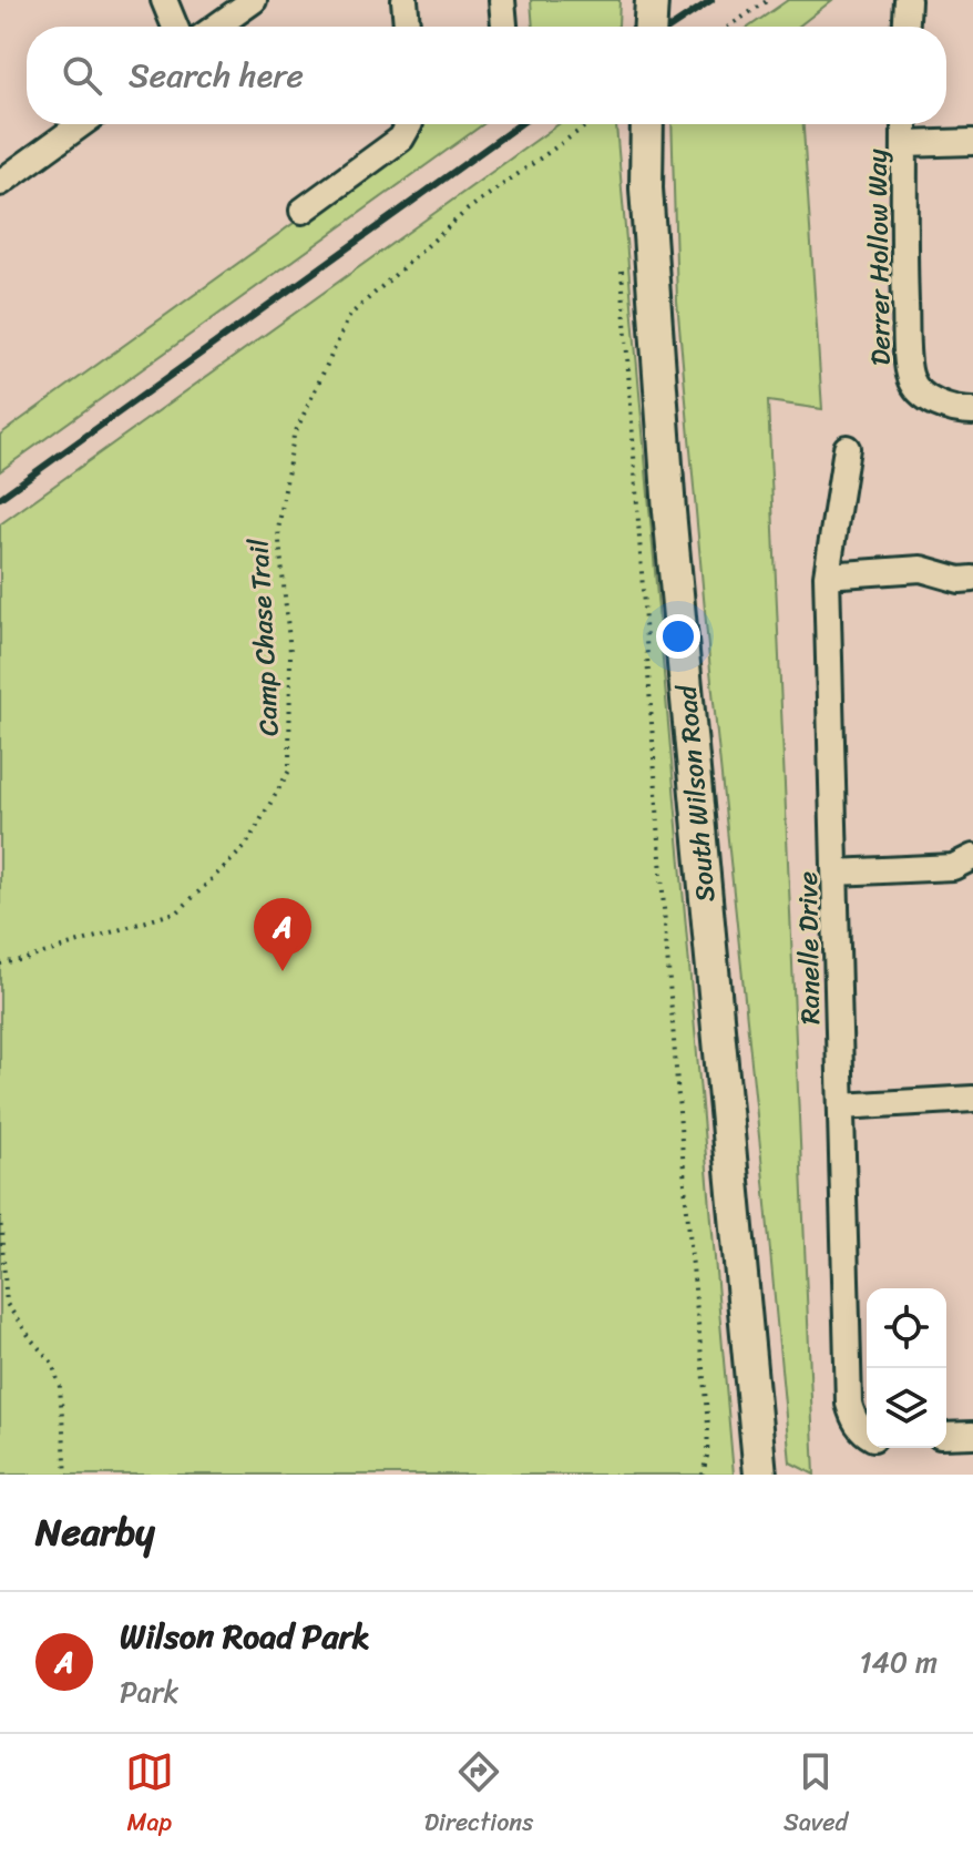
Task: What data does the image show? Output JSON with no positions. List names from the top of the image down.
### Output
{
  "streets": {
    "main road": ["South Wilson Road"],
    "street": ["Derrer Hollow Way", "Ranelle Drive"],
    "path": ["Camp Chase Trail"]
  },
  "page": {
    "search": "Search here",
    "pins": "A",
    "heading": "Nearby",
    "list": [
      {
        "mark": "A",
        "name": "Wilson Road Park",
        "note": "Park",
        "value": "140 m"
      }
    ],
    "nav": ["Map", "Directions", "Saved"]
  }
}
